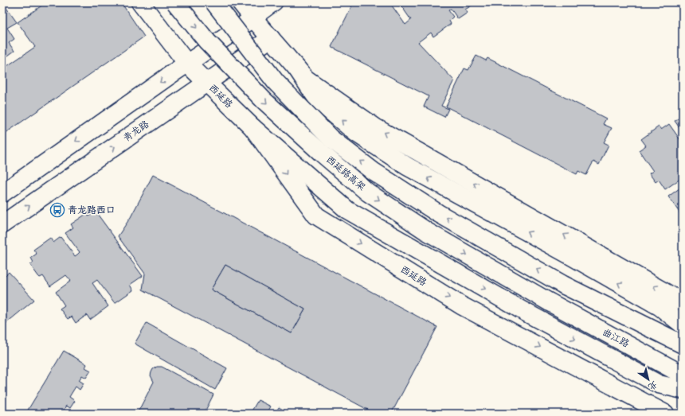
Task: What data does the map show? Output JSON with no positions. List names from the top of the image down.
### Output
{
  "streets": {
    "main road": [
      "西延路",
      "青龙路",
      "西延路高架",
      "曲江路"
    ]
  },
  "crossings": [
    ["西延路", "青龙路"],
    ["西延路高架", "曲江路"]
  ],
  "places": {
    "bus stop": ["青龙路西口"]
  },
  "north": "bottom right"
}
